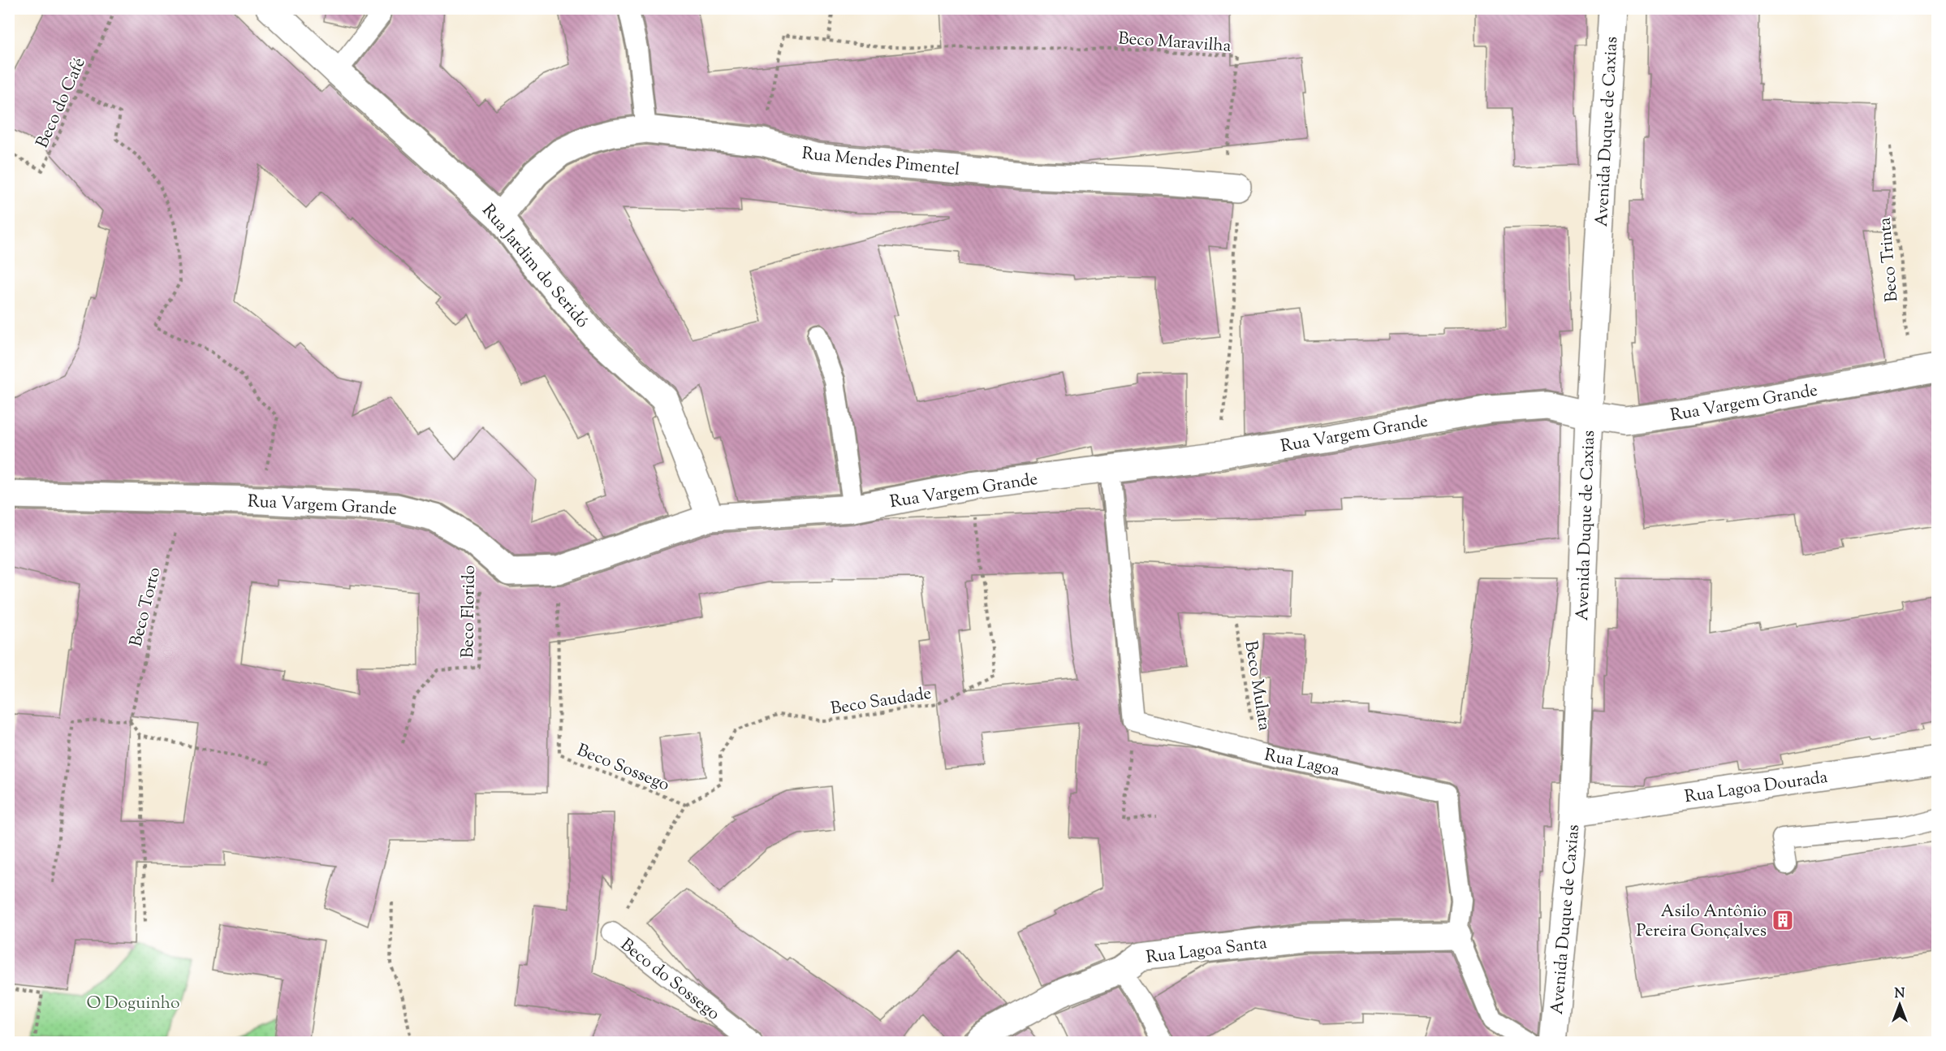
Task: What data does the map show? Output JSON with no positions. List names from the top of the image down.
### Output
{
  "streets": {
    "street": [
      "Avenida Duque de Caxias",
      "Rua Mendes Pimentel",
      "Rua Jardim do Seridó",
      "Rua Vargem Grande",
      "Rua Lagoa Dourada",
      "Rua Lagoa Santa"
    ],
    "lane": ["Rua Lagoa", "Beco do Sossego"],
    "path": [
      "Beco Maravilha",
      "Beco do Café",
      "Beco Trinta",
      "Beco Torto",
      "Beco Florido",
      "Beco Mulata",
      "Beco Saudade",
      "Beco Sossego"
    ]
  },
  "crossings": [
    ["Beco Maravilha", "Rua Mendes Pimentel"],
    ["Beco Maravilha", "Rua Vargem Grande"],
    ["Avenida Duque de Caxias", "Rua Vargem Grande"],
    ["Avenida Duque de Caxias", "Rua Lagoa Dourada"],
    ["Rua Mendes Pimentel", "Rua Jardim do Seridó"],
    ["Beco Trinta", "Rua Vargem Grande"],
    ["Rua Jardim do Seridó", "Rua Vargem Grande"],
    ["Rua Vargem Grande", "Beco Torto"],
    ["Rua Vargem Grande", "Beco Florido"],
    ["Rua Vargem Grande", "Beco Saudade"],
    ["Rua Vargem Grande", "Beco Sossego"],
    ["Beco Mulata", "Rua Lagoa"],
    ["Beco Saudade", "Beco Sossego"],
    ["Rua Lagoa", "Rua Lagoa Santa"],
    ["Beco Sossego", "Beco do Sossego"]
  ],
  "parks": ["O Doguinho"],
  "places": {
    "building": ["Asilo Antônio Pereira Gonçalves"]
  },
  "north": "top"
}
